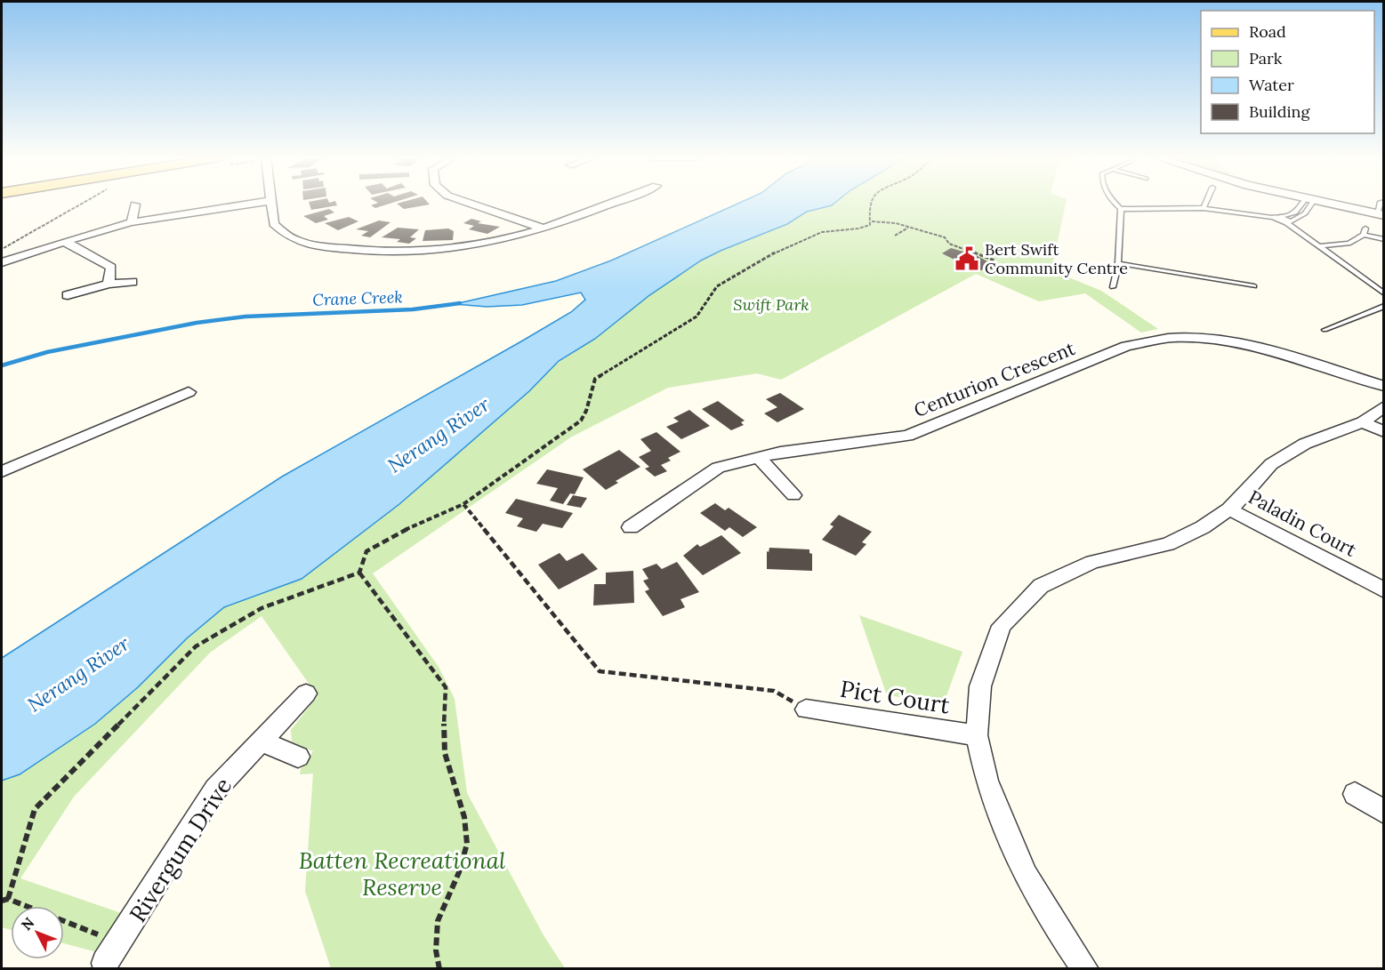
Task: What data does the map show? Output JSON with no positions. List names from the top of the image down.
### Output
{
  "streets": {
    "street": [
      "Centurion Crescent",
      "Paladin Court",
      "Pict Court",
      "Rivergum Drive"
    ]
  },
  "water": ["Crane Creek", "Nerang River"],
  "parks": ["Swift Park", "Batten Recreational Reserve"],
  "places": {
    "public building": ["Bert Swift Community Centre"]
  },
  "legend": [
    "Road",
    "Park",
    "Water",
    "Building"
  ],
  "north": "top left"
}
